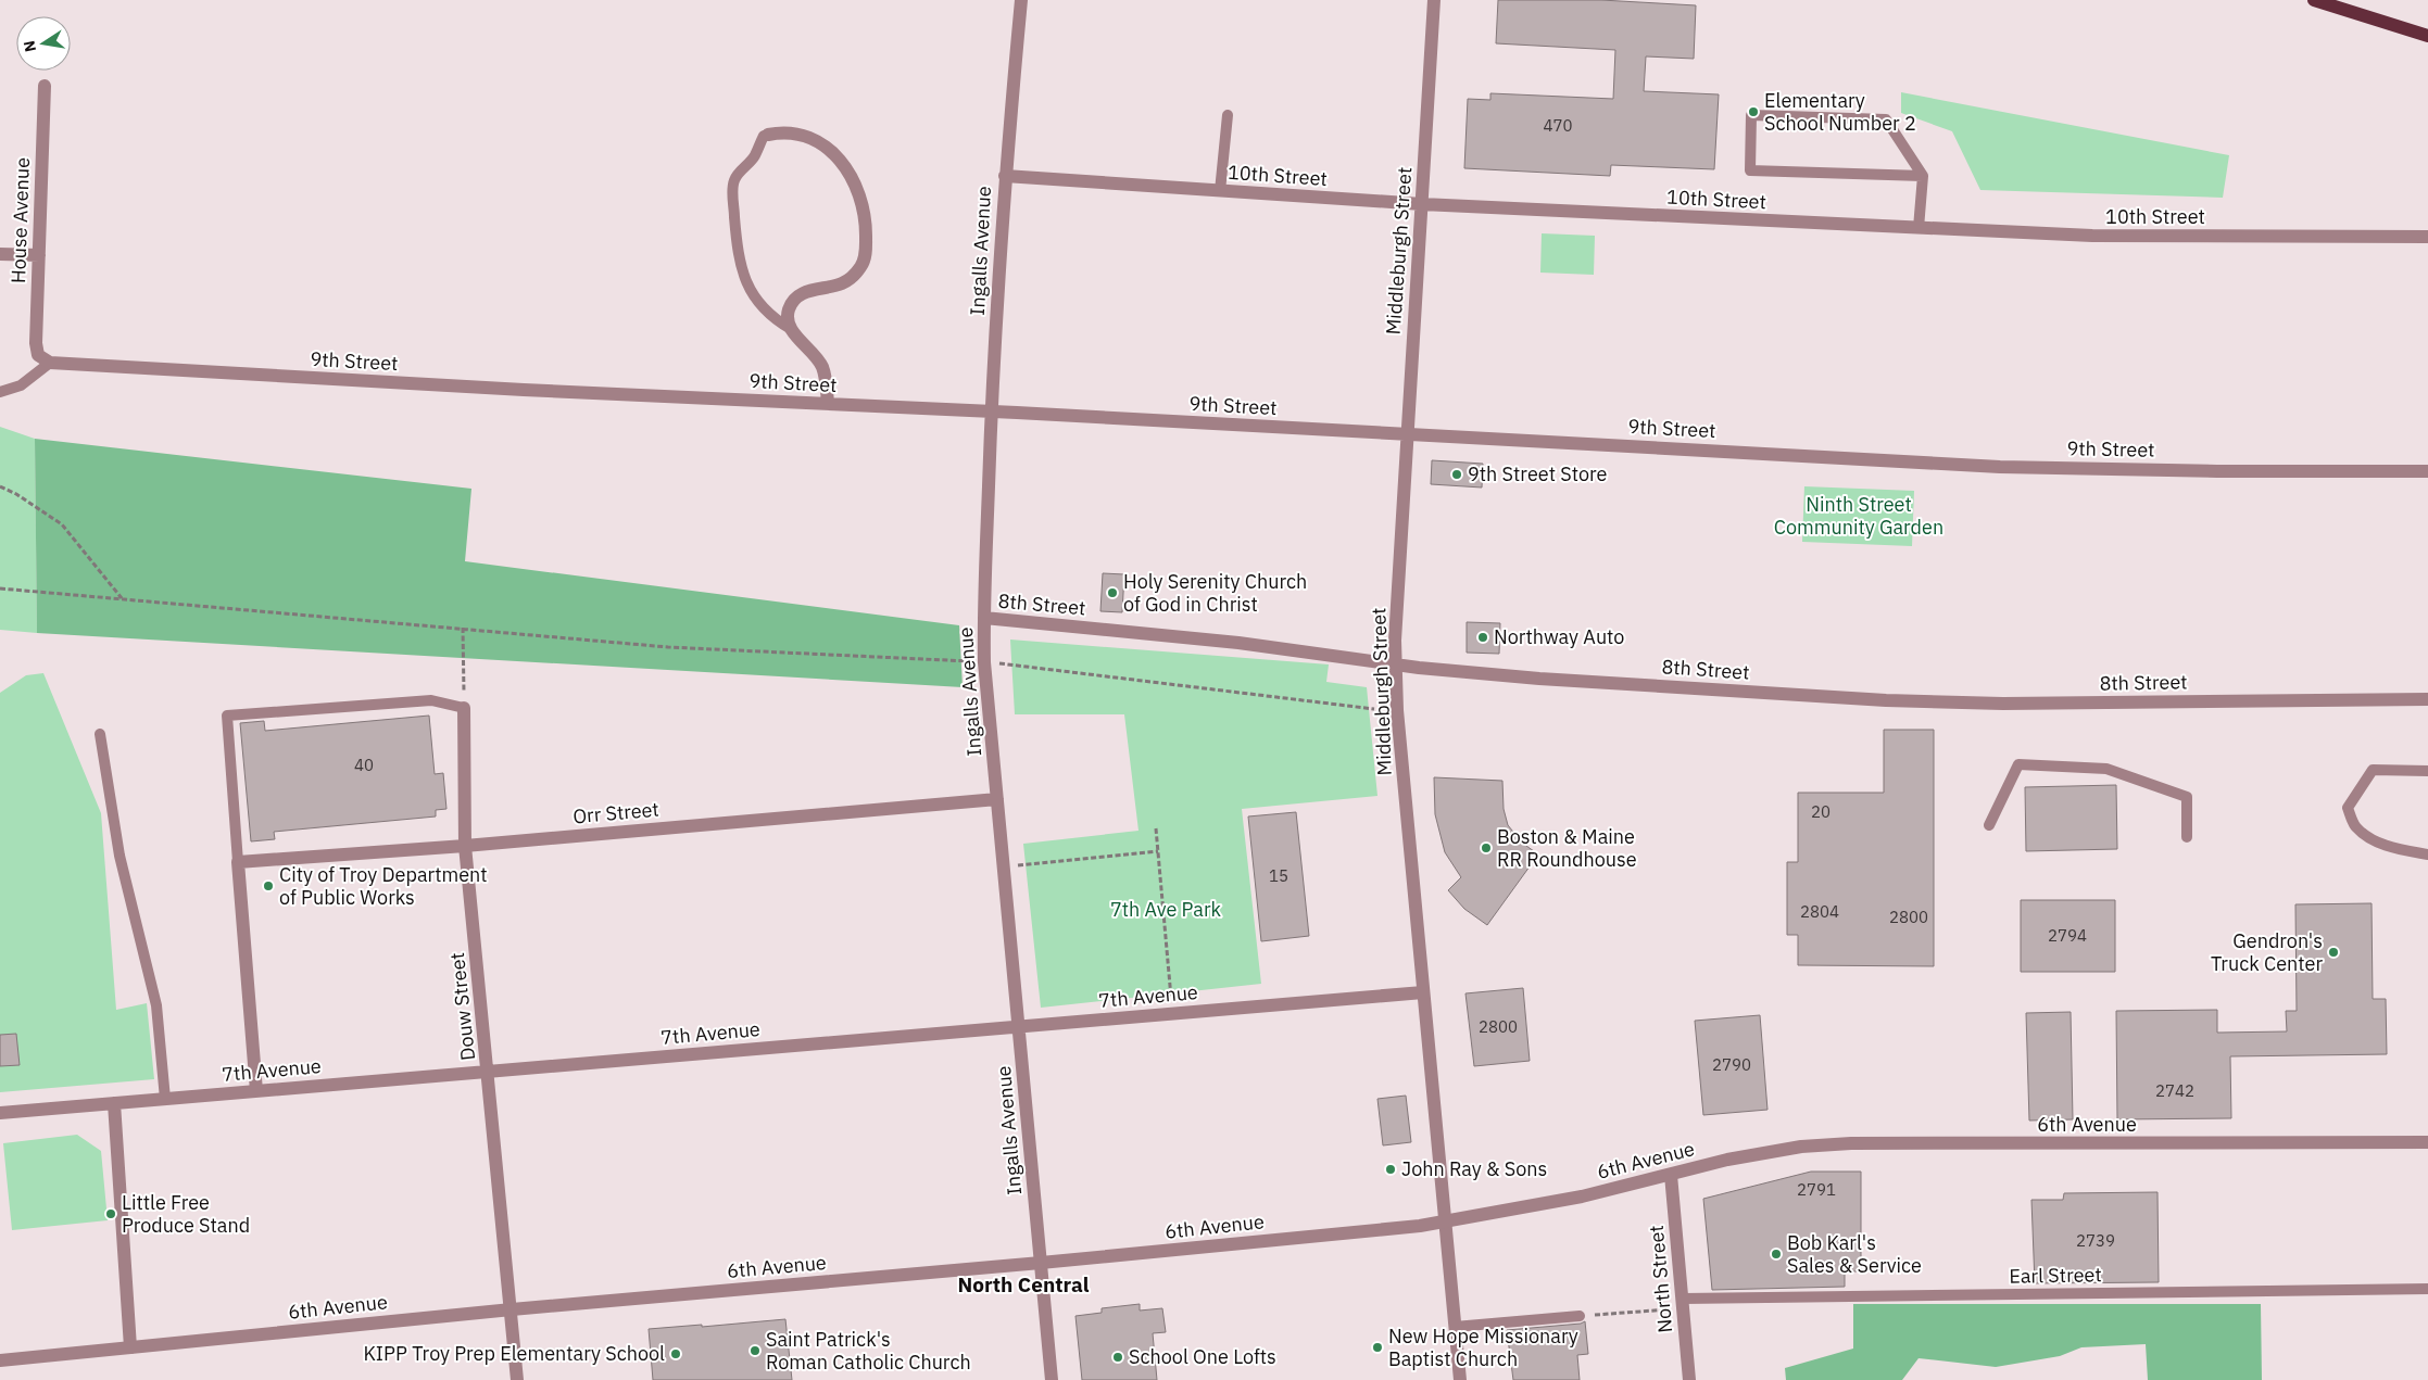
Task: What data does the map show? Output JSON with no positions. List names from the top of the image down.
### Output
{
  "streets": {
    "street": [
      "10th Street",
      "House Avenue",
      "Ingalls Avenue",
      "Middleburgh Street",
      "9th Street",
      "8th Street",
      "Orr Street",
      "7th Avenue",
      "Douw Street",
      "6th Avenue",
      "North Street"
    ],
    "lane": ["Earl Street"]
  },
  "crossings": [
    ["10th Street", "Ingalls Avenue"],
    ["10th Street", "Middleburgh Street"],
    ["House Avenue", "9th Street"],
    ["Ingalls Avenue", "9th Street"],
    ["Ingalls Avenue", "8th Street"],
    ["Ingalls Avenue", "Orr Street"],
    ["Ingalls Avenue", "7th Avenue"],
    ["Ingalls Avenue", "6th Avenue"],
    ["Middleburgh Street", "9th Street"],
    ["Middleburgh Street", "8th Street"],
    ["Middleburgh Street", "7th Avenue"],
    ["Middleburgh Street", "6th Avenue"],
    ["Orr Street", "Douw Street"],
    ["7th Avenue", "Douw Street"],
    ["Douw Street", "6th Avenue"],
    ["6th Avenue", "North Street"],
    ["Earl Street", "North Street"]
  ],
  "districts": ["North Central"],
  "parks": ["Ninth Street Community Garden", "7th Ave Park"],
  "places": [
    "Elementary School Number 2",
    "9th Street Store",
    "Holy Serenity Church of God in Christ",
    "Northway Auto",
    "Boston & Maine RR Roundhouse",
    "City of Troy Department of Public Works",
    "Gendron's Truck Center",
    "John Ray & Sons",
    "Little Free Produce Stand",
    "Bob Karl's Sales & Service",
    "New Hope Missionary Baptist Church",
    "Saint Patrick's Roman Catholic Church",
    "KIPP Troy Prep Elementary School",
    "School One Lofts"
  ],
  "house_numbers": [
    "470",
    "40",
    "20",
    "15",
    "2804",
    "2800",
    "2794",
    "2800",
    "2790",
    "2742",
    "2791",
    "2739"
  ],
  "north": "left"
}
